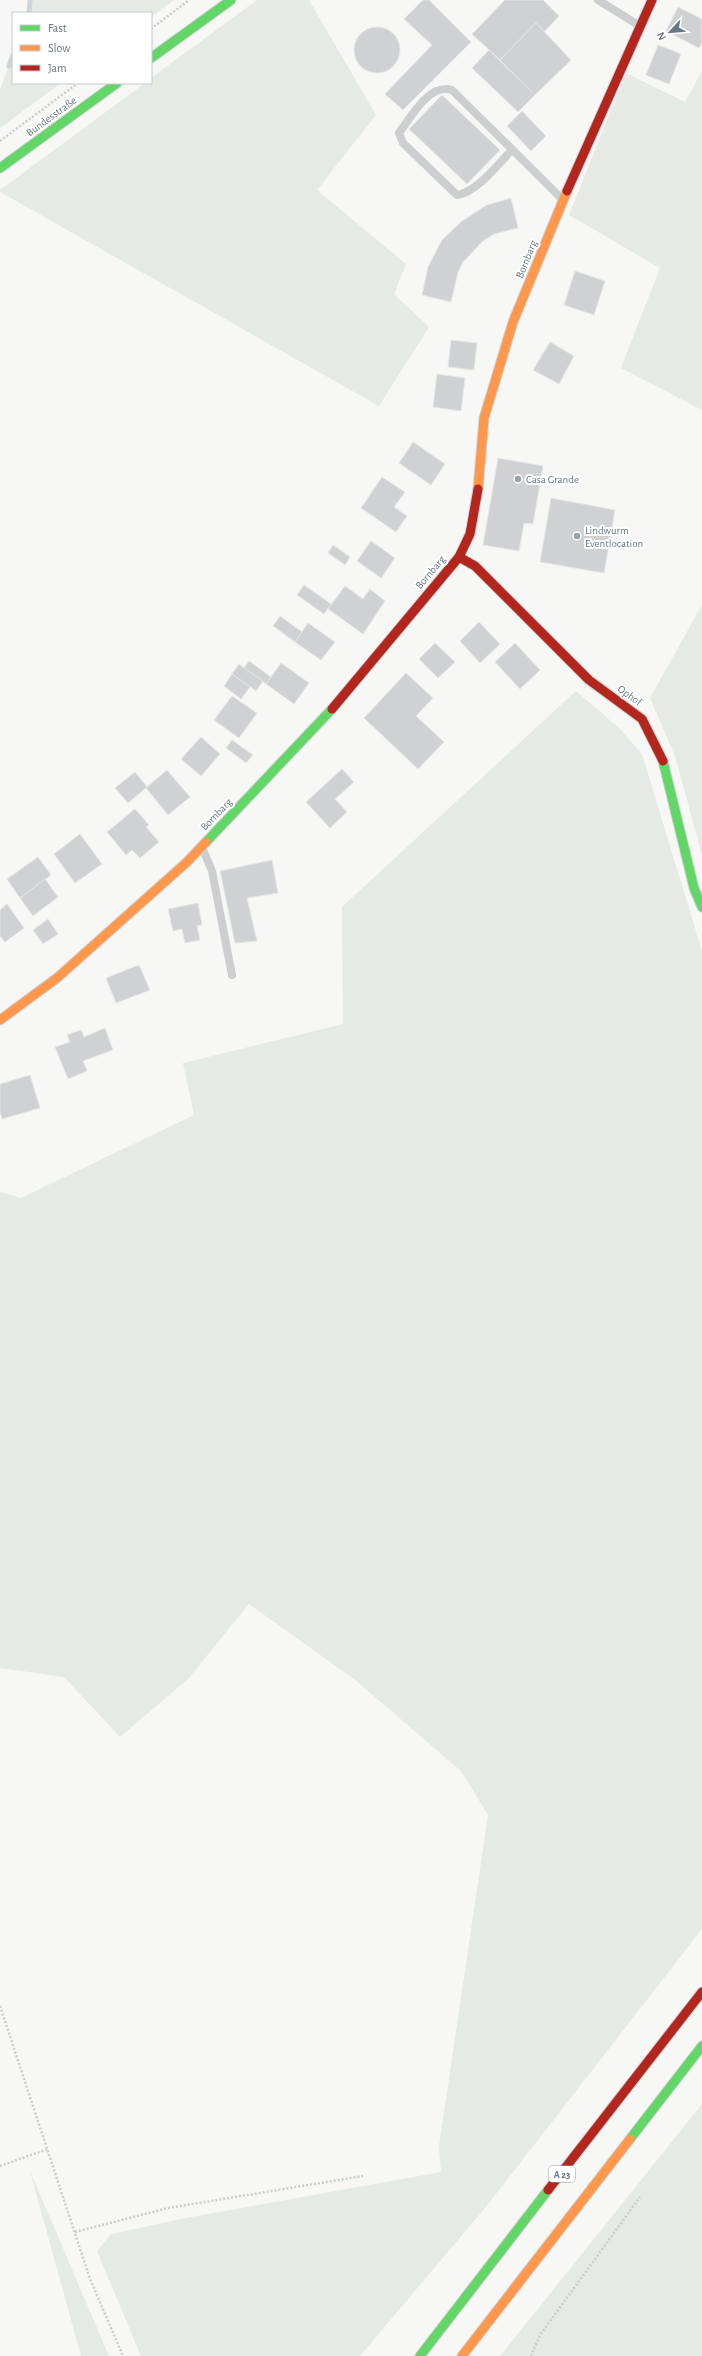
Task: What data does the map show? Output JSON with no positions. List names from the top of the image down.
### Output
{
  "streets": {
    "main road": [
      "Bundesstraße",
      "Bornbarg",
      "Ophof",
      "A 23"
    ]
  },
  "crossings": [
    ["Bornbarg", "Ophof"]
  ],
  "places": ["Casa Grande", "Lindwurm Eventlocation"],
  "legend": ["Fast", "Slow", "Jam"],
  "north": "bottom left"
}
